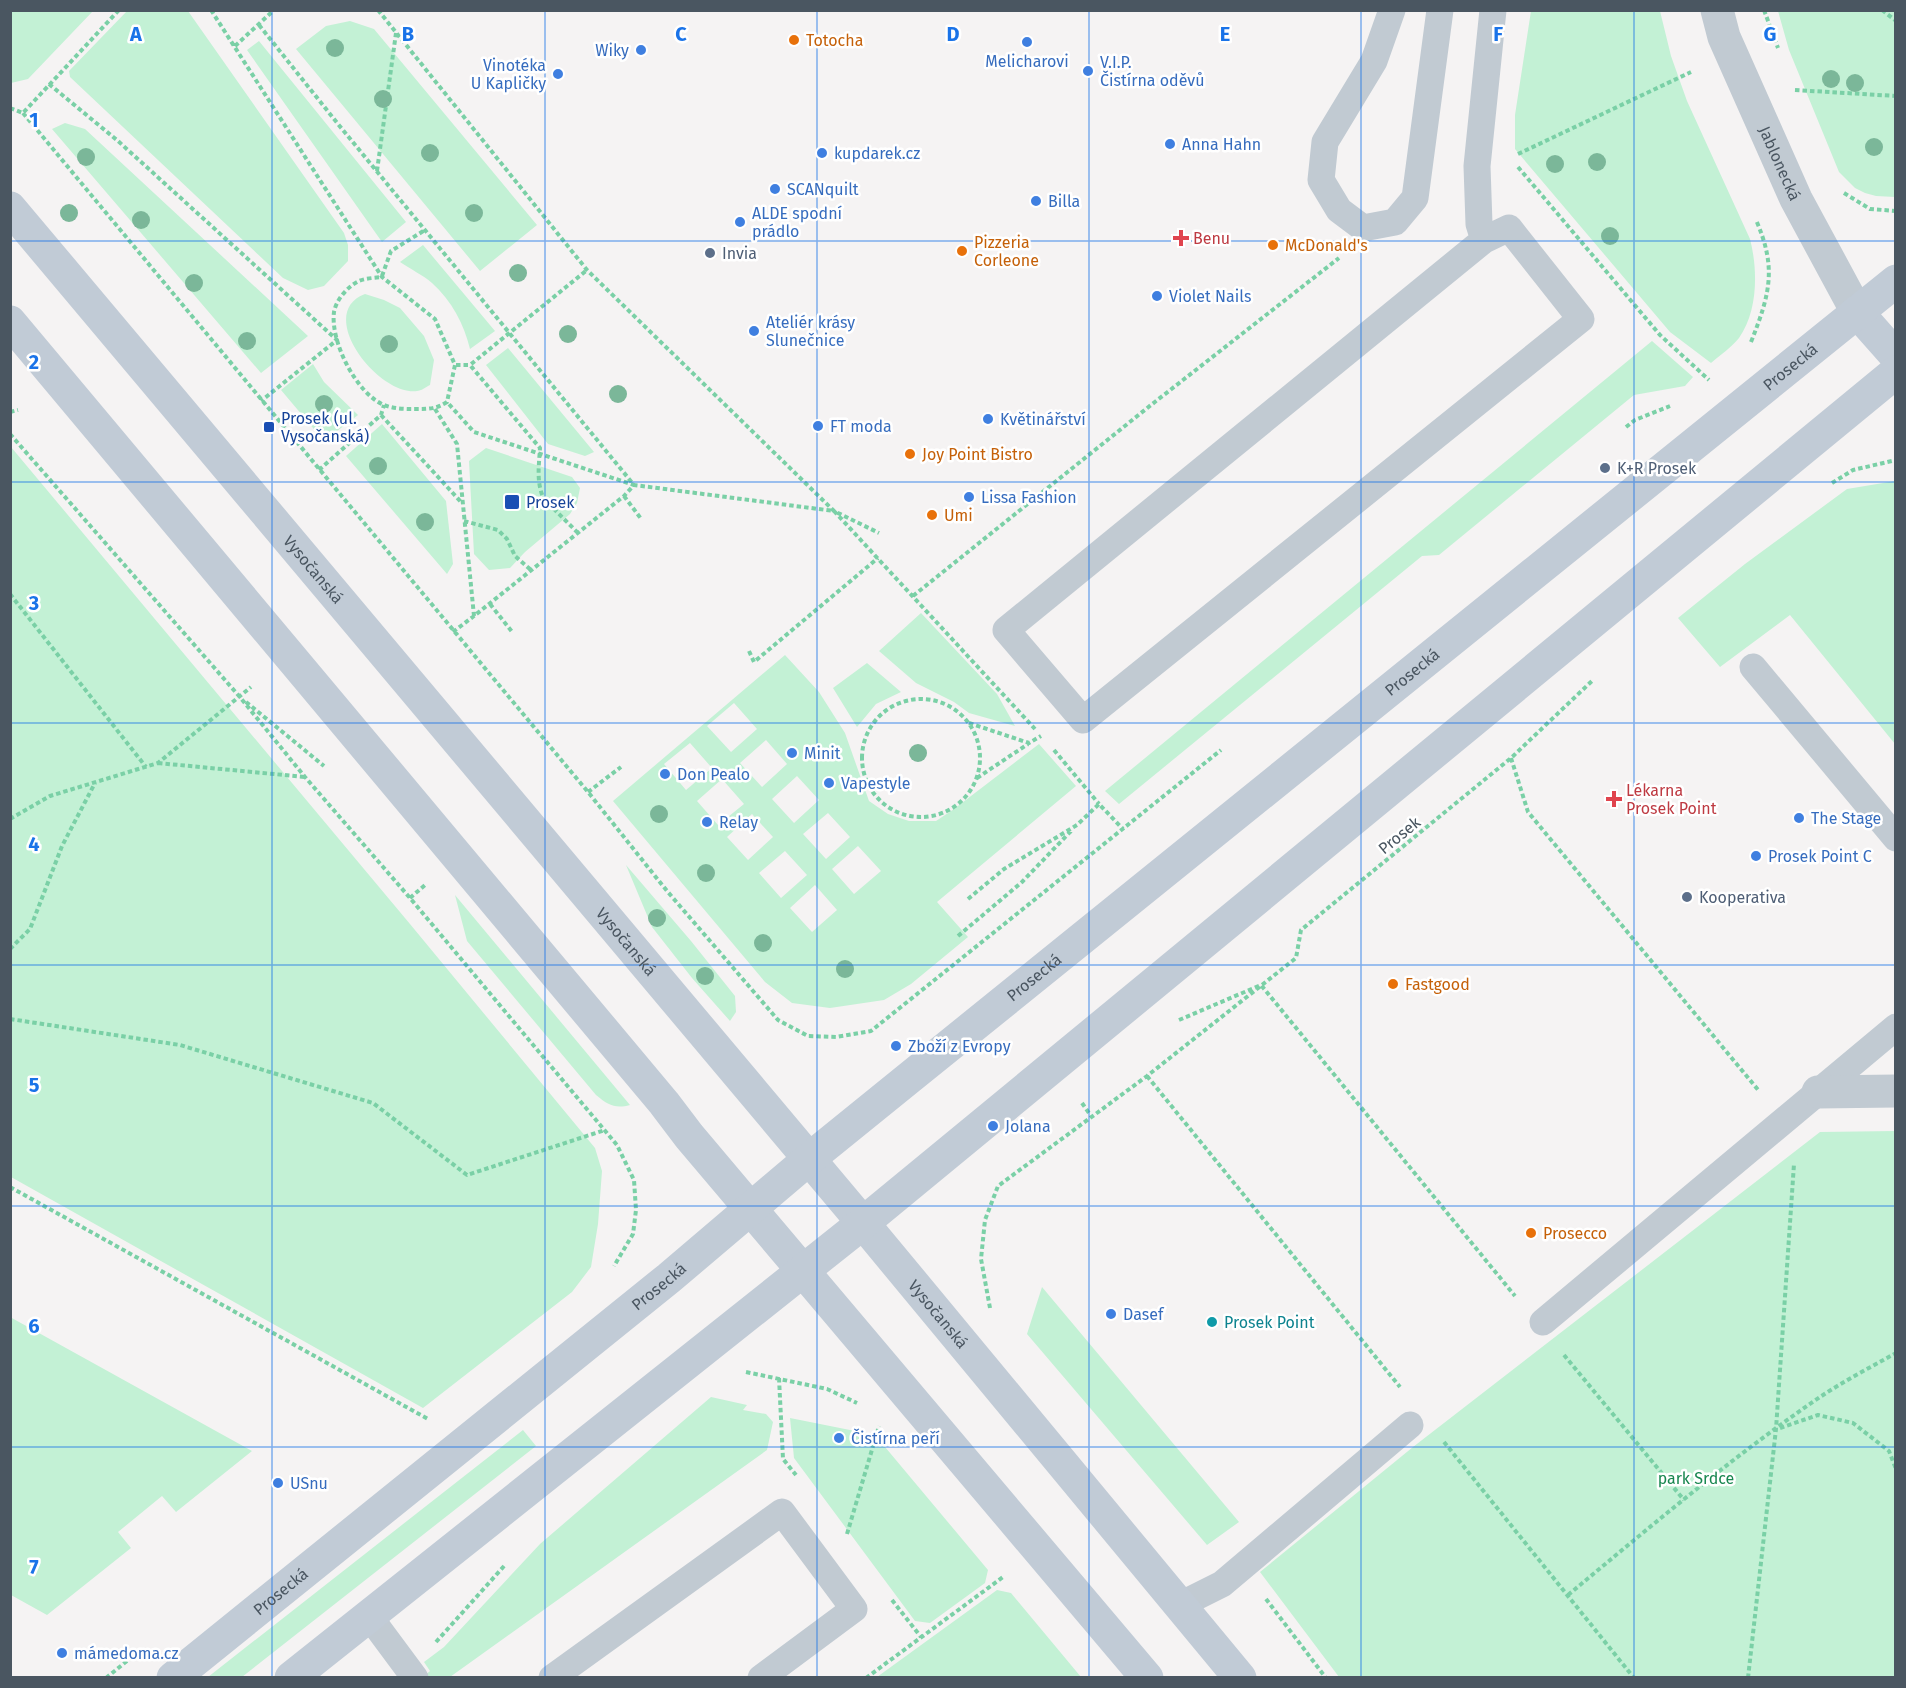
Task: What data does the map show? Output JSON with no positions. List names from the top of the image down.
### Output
{
  "streets": {
    "main road": ["Prosecká", "Vysočanská"],
    "street": ["Jablonecká"],
    "path": ["Prosek"]
  },
  "crossings": [
    ["Jablonecká", "Prosecká"],
    ["Prosecká", "Vysočanská"]
  ],
  "parks": ["park Srdce"],
  "places": {
    "other": [
      "Totocha",
      "Melicharovi",
      "Wiky",
      "V.I.P. Čistírna oděvů",
      "Vinotéka U Kapličky",
      "Anna Hahn",
      "kupdarek.cz",
      "SCANquilt",
      "Billa",
      "ALDE spodní prádlo",
      "McDonald's",
      "Pizzeria Corleone",
      "Invia",
      "Violet Nails",
      "Ateliér krásy Slunečnice",
      "Květinářství",
      "FT moda",
      "Joy Point Bistro",
      "K+R Prosek",
      "Lissa Fashion",
      "Umi",
      "Minit",
      "Don Pealo",
      "Vapestyle",
      "The Stage",
      "Relay",
      "Prosek Point C",
      "Kooperativa",
      "Fastgood",
      "Zboží z Evropy",
      "Jolana",
      "Prosecco",
      "Dasef",
      "Prosek Point",
      "Čistírna peří",
      "USnu",
      "mámedoma.cz"
    ],
    "health": ["Benu", "Lékarna Prosek Point"],
    "transit": ["Prosek (ul. Vysočanská)", "Prosek"]
  },
  "grid": {
    "columns": [
      "A",
      "B",
      "C",
      "D",
      "E",
      "F",
      "G"
    ],
    "rows": [
      "1",
      "2",
      "3",
      "4",
      "5",
      "6",
      "7"
    ]
  }
}
